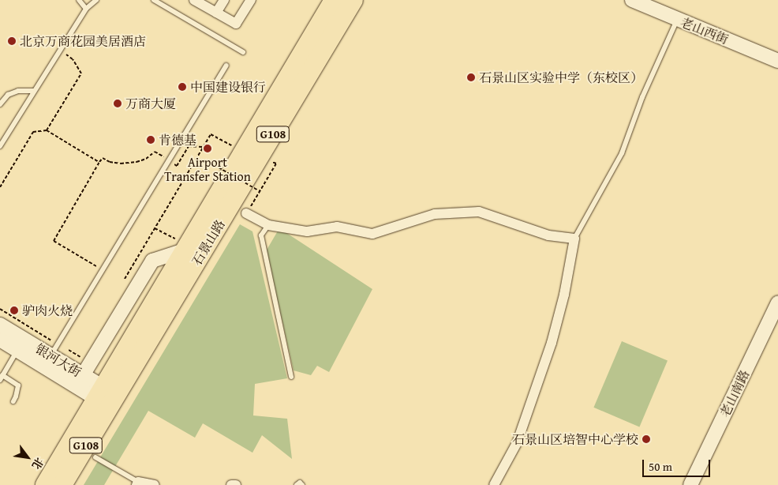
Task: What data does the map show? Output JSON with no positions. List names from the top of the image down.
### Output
{
  "streets": {
    "highway": ["G108", "石景山路"],
    "main road": ["老山西街", "银河大街", "老山南路"]
  },
  "crossings": [
    ["石景山路", "银河大街"]
  ],
  "places": [
    "北京万商花园美居酒店",
    "石景山区实验中学（东校区）",
    "中国建设银行",
    "万商大厦",
    "肯德基",
    "Airport Transfer Station",
    "驴肉火烧",
    "石景山区培智中心学校"
  ],
  "scale_bar": "50 m",
  "north": "bottom right"
}
